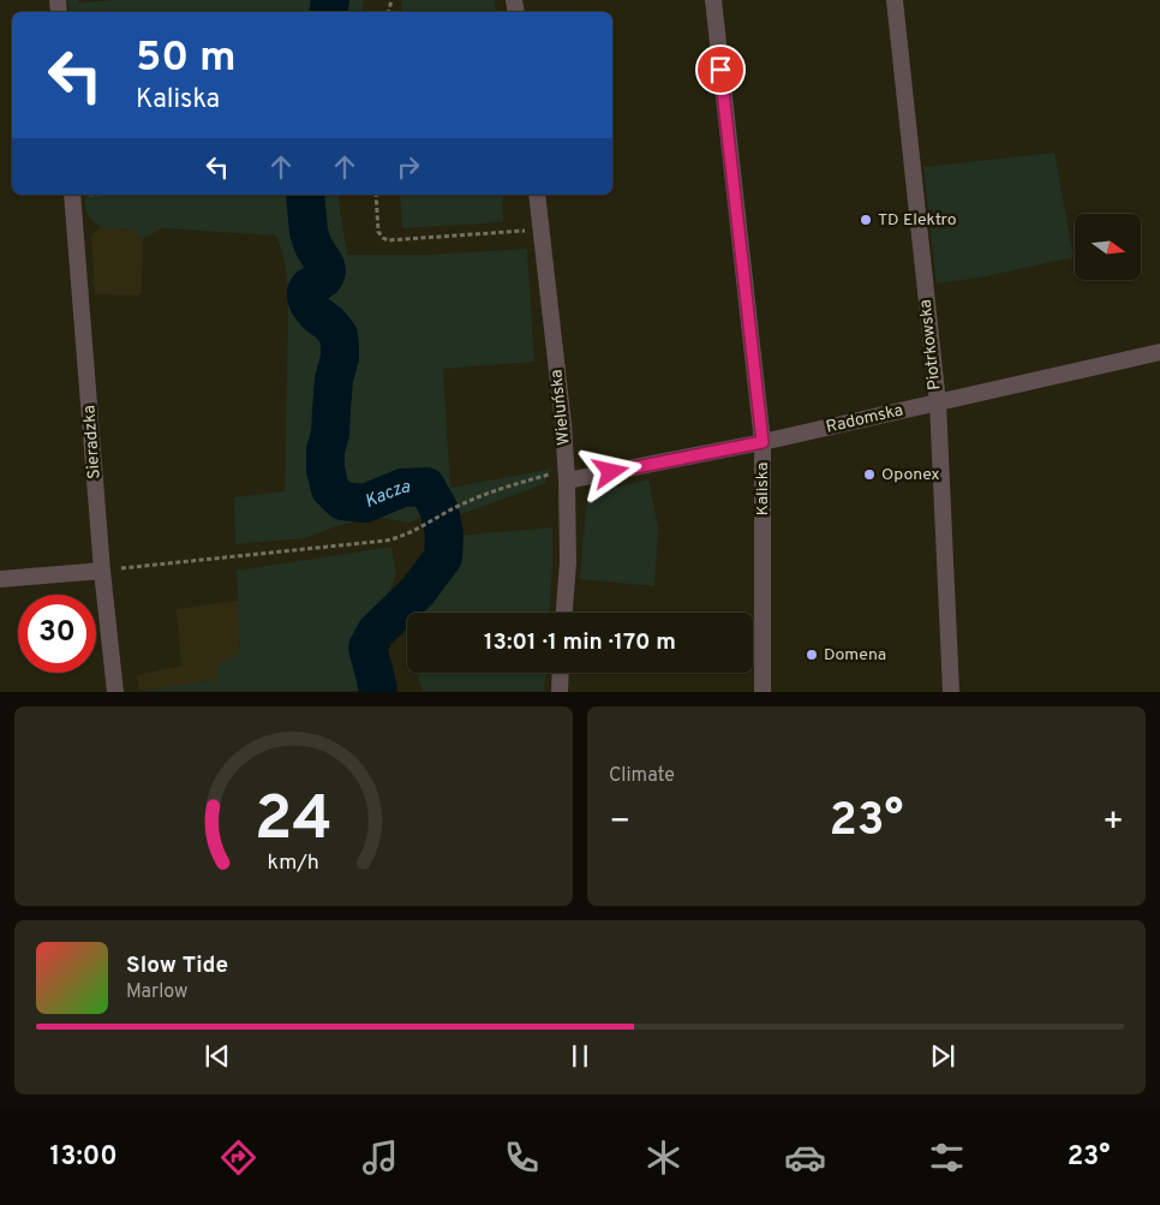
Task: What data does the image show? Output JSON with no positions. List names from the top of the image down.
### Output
{
  "streets": {
    "street": [
      "Piotrkowska",
      "Wieluńska",
      "Radomska",
      "Sieradzka",
      "Kaliska"
    ]
  },
  "crossings": [
    ["Piotrkowska", "Radomska"],
    ["Wieluńska", "Radomska"],
    ["Radomska", "Kaliska"]
  ],
  "water": ["Kacza"],
  "places": ["TD Elektro", "Oponex", "Domena"],
  "north": "right",
  "page": {
    "turn": ["50 m", "Kaliska"],
    "limit": "30",
    "trip": "13:01 · 1 min · 170 m",
    "tile": "Climate",
    "heat": ["−", "23°", "+"],
    "song": ["Slow Tide", "Marlow"],
    "tabs": ["13:00", "23°"],
    "gauge": ["24", "km/h"]
  }
}
